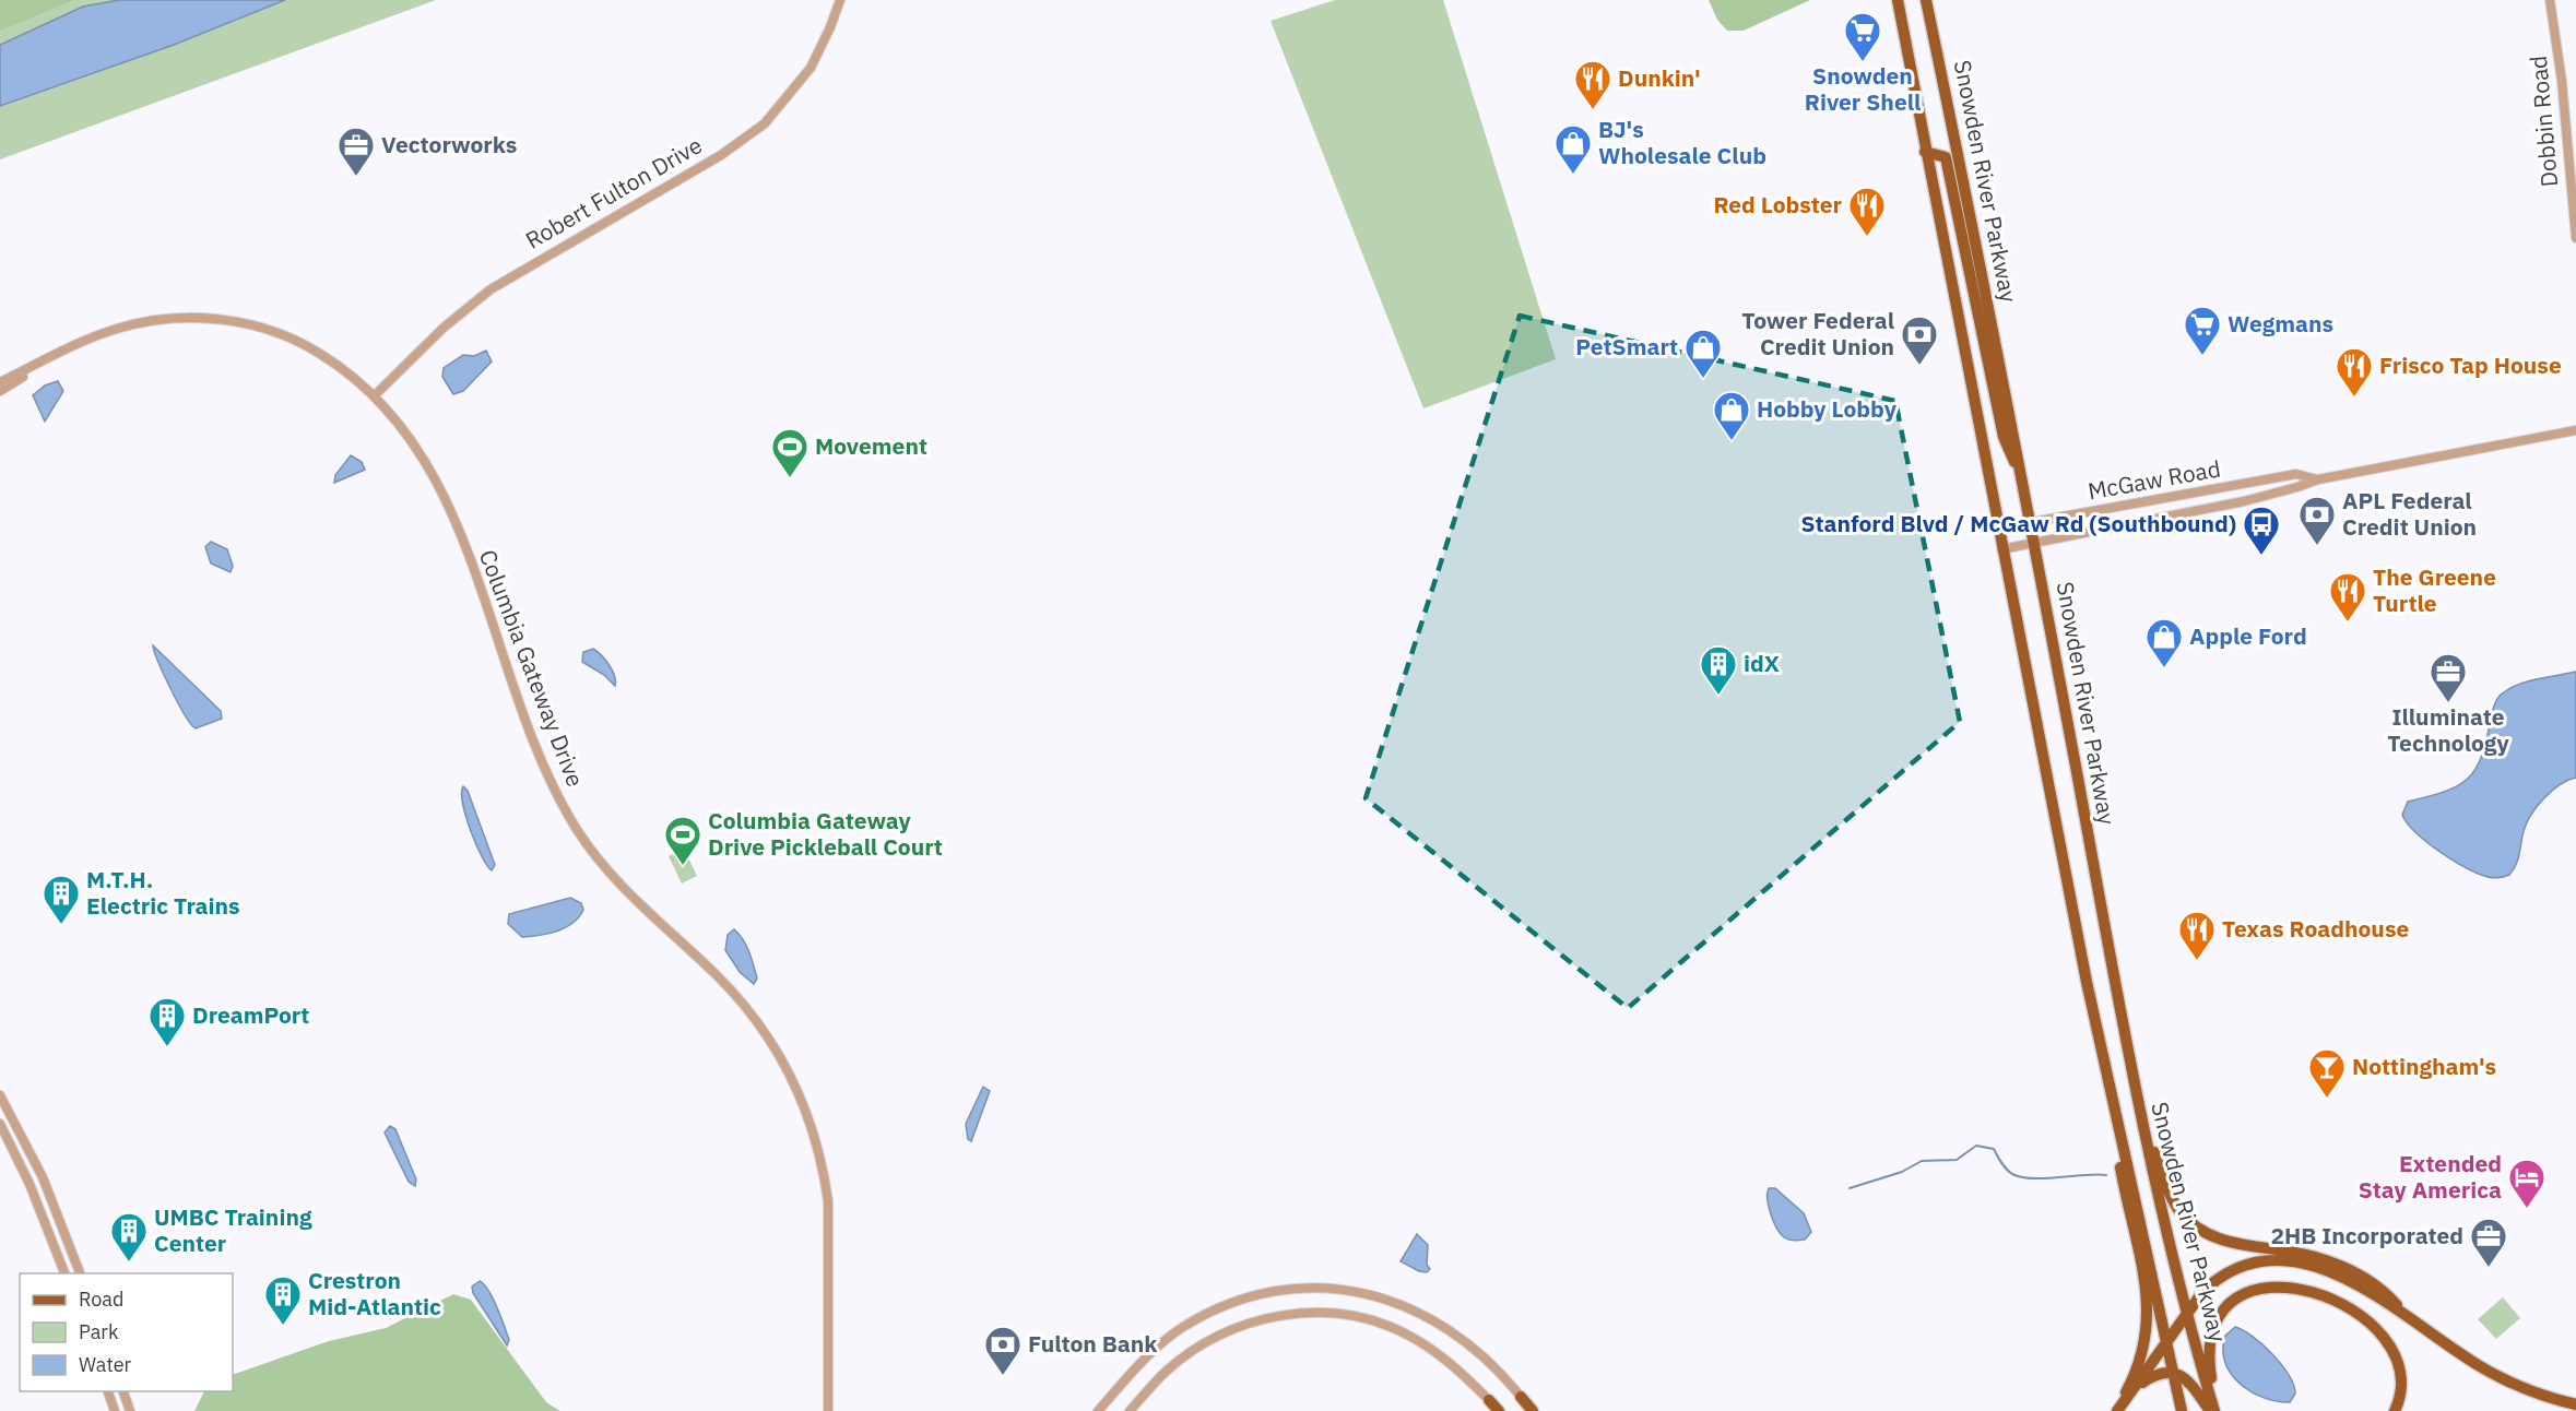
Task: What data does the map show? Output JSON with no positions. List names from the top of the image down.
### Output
{
  "streets": {
    "main road": ["Snowden River Parkway"],
    "street": [
      "Dobbin Road",
      "Robert Fulton Drive",
      "McGaw Road",
      "Columbia Gateway Drive"
    ]
  },
  "crossings": [
    ["Snowden River Parkway", "McGaw Road"],
    ["Robert Fulton Drive", "Columbia Gateway Drive"]
  ],
  "places": {
    "supermarket": ["Snowden River Shell", "Wegmans"],
    "restaurant": [
      "Dunkin'",
      "Red Lobster",
      "Frisco Tap House",
      "The Greene Turtle",
      "Texas Roadhouse"
    ],
    "shop": [
      "BJ's Wholesale Club",
      "PetSmart",
      "Hobby Lobby",
      "Apple Ford"
    ],
    "office": ["Vectorworks", "Illuminate Technology", "2HB Incorporated"],
    "bank": ["Tower Federal Credit Union", "APL Federal Credit Union", "Fulton Bank"],
    "sports": ["Movement", "Columbia Gateway Drive Pickleball Court"],
    "bus stop": ["Stanford Blvd / McGaw Rd (Southbound)"],
    "building": [
      "idX",
      "M.T.H. Electric Trains",
      "DreamPort",
      "UMBC Training Center",
      "Crestron Mid-Atlantic"
    ],
    "bar": ["Nottingham's"],
    "hotel": ["Extended Stay America"]
  },
  "legend": ["Road", "Park", "Water"]
}
